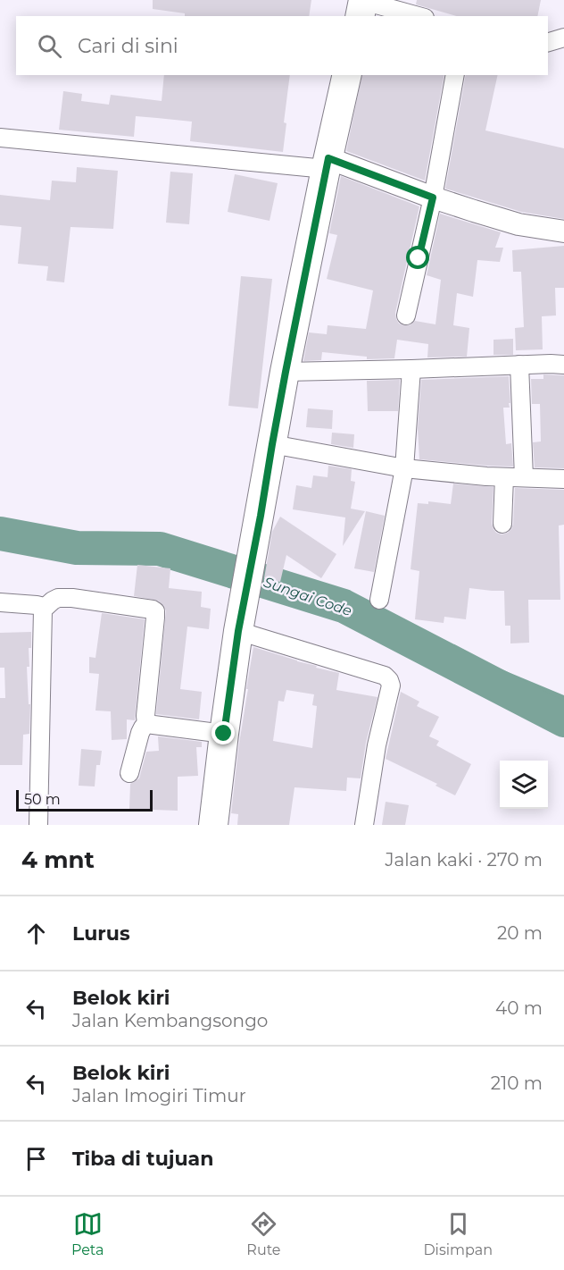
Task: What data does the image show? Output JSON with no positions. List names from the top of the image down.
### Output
{
  "water": ["Sungai Code"],
  "scale_bar": "50 m",
  "page": {
    "search": "Cari di sini",
    "scale": "50 m",
    "heading": ["4 mnt", "Jalan kaki · 270 m"],
    "list": [
      ["Lurus", "20 m"],
      ["Belok kiri", "Jalan Kembangsongo", "40 m"],
      ["Belok kiri", "Jalan Imogiri Timur", "210 m"],
      "Tiba di tujuan"
    ],
    "nav": ["Peta", "Rute", "Disimpan"]
  }
}
